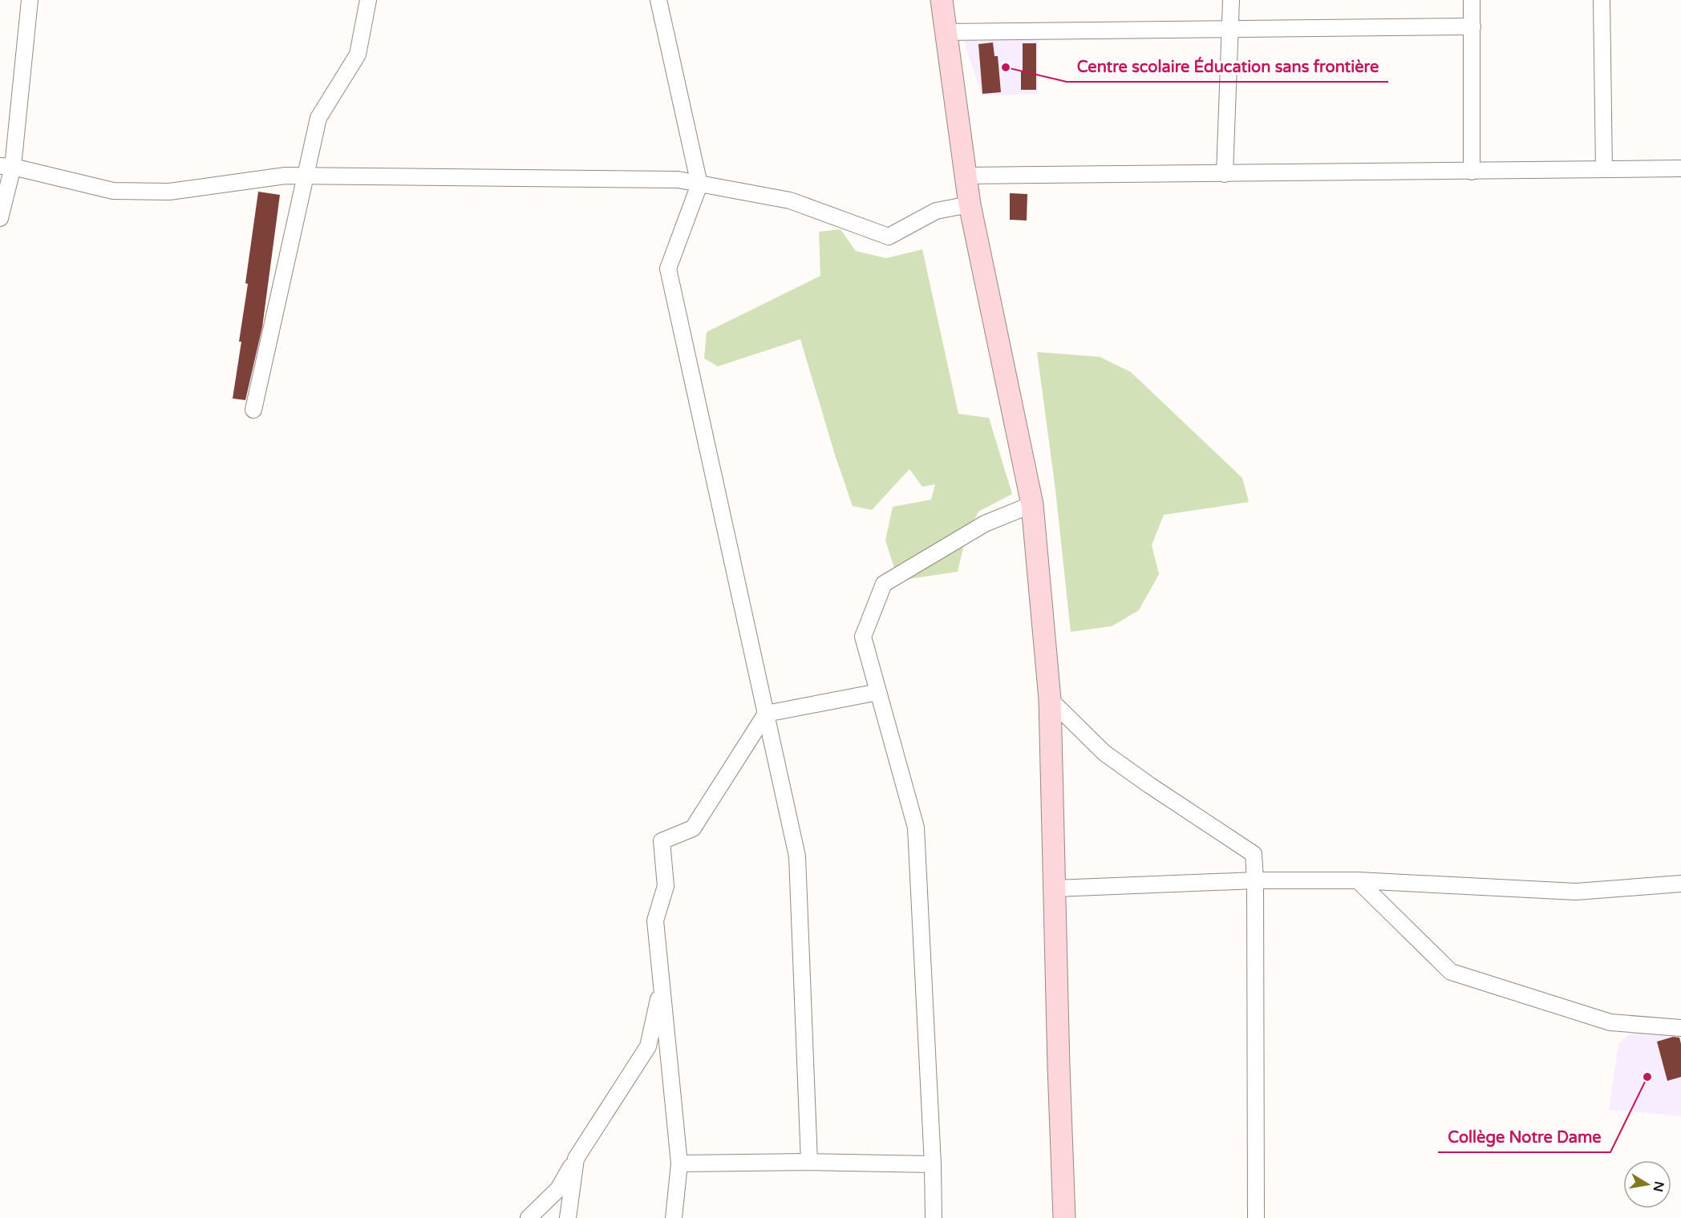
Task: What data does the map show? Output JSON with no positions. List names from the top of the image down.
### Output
{
  "places": ["Centre scolaire Éducation sans frontière", "Collège Notre Dame"],
  "north": "right"
}
